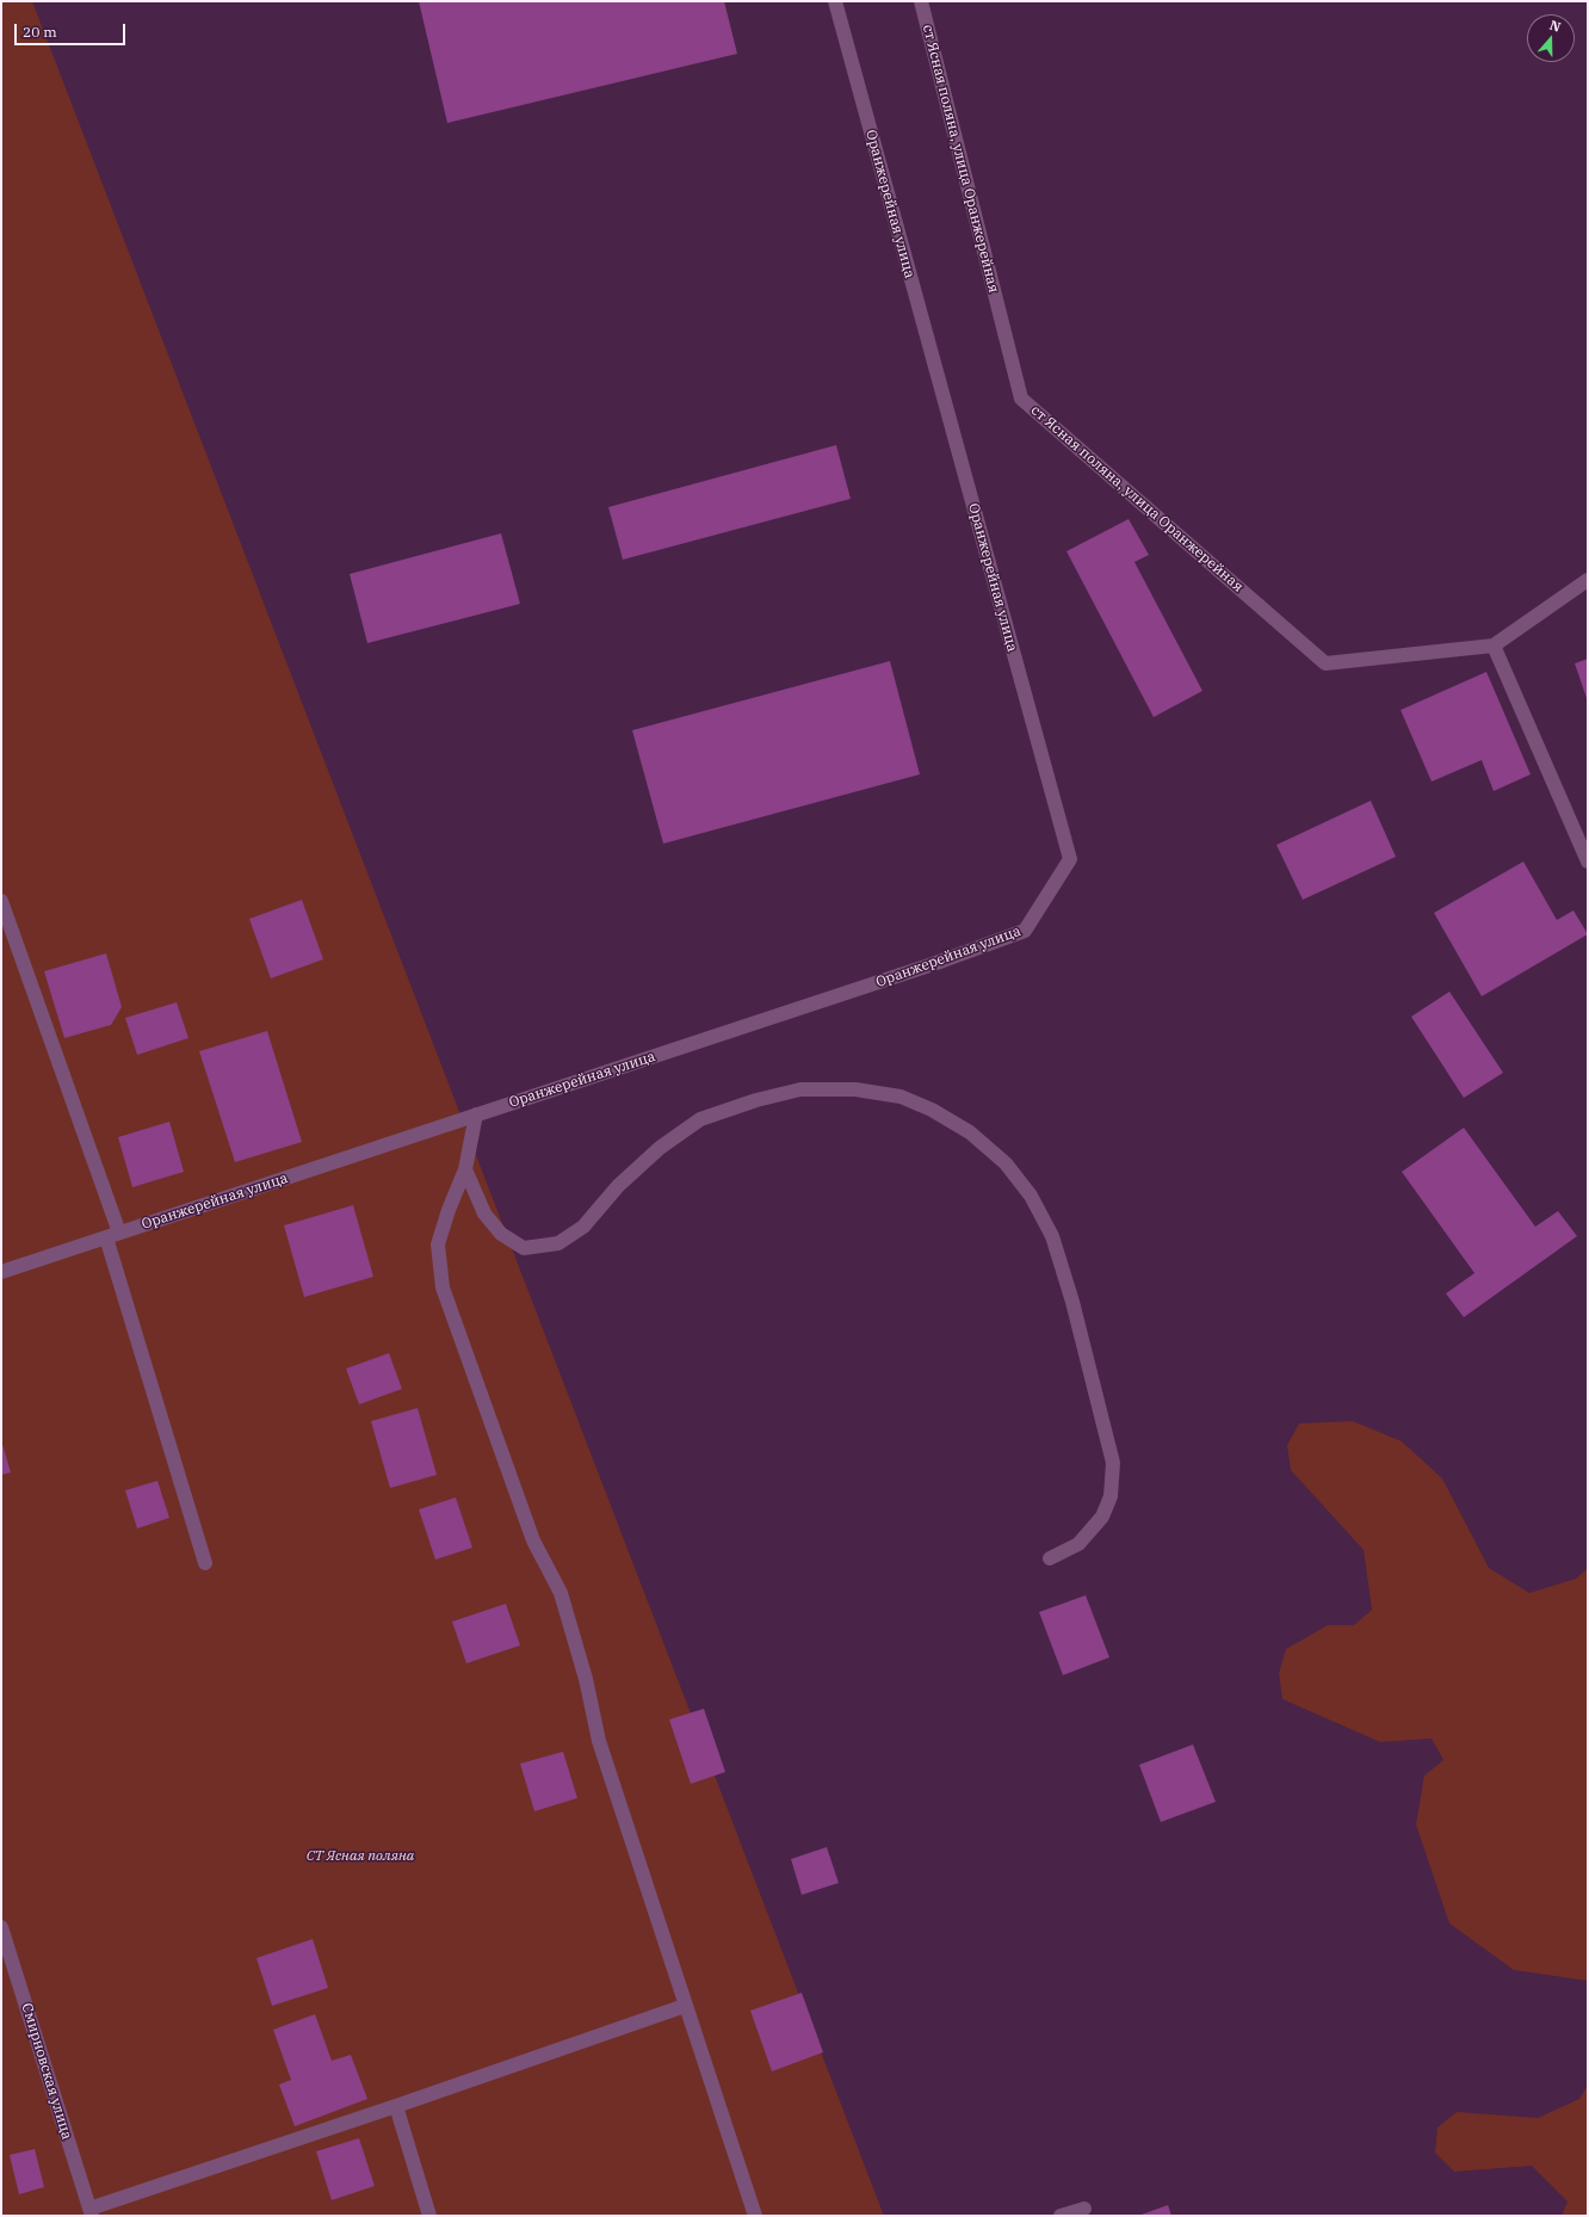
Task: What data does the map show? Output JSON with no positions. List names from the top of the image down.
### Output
{
  "streets": {
    "street": ["ст Ясная поляна, улица Оранжерейная", "Оранжерейная улица", "Смирновская улица"]
  },
  "parks": ["СТ Ясная поляна"],
  "scale_bar": "20 m",
  "north": "top"
}
